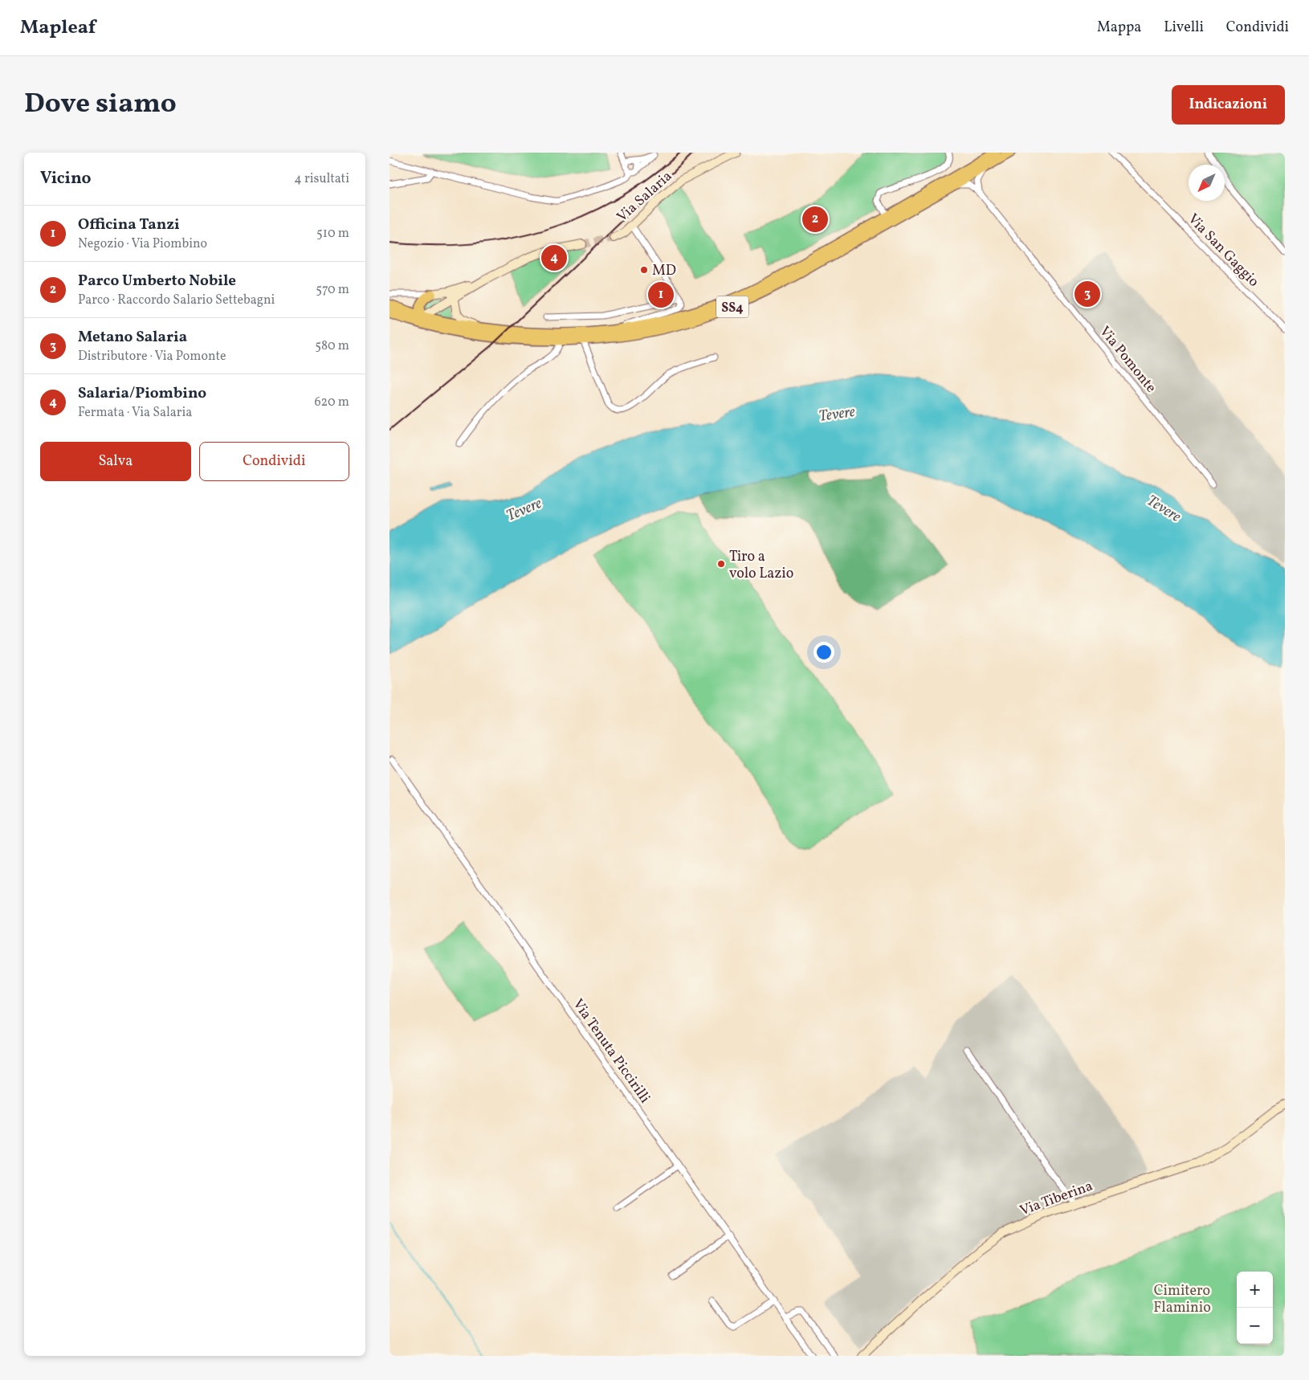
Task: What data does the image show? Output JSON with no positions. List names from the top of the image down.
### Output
{
  "streets": {
    "main road": ["Via Salaria", "SS4", "Via Tiberina"],
    "street": ["Via San Gaggio", "Via Pomonte", "Via Tenuta Piccirilli"]
  },
  "crossings": [
    ["SS4", "Via Pomonte"]
  ],
  "water": ["Tevere"],
  "parks": ["Cimitero Flaminio"],
  "places": ["MD", "Tiro a volo Lazio"],
  "north": "bottom left",
  "page": {
    "header": "Mapleaf",
    "nav": ["Mappa", "Livelli", "Condividi"],
    "title": "Dove siamo",
    "buttons": [
      "Indicazioni",
      ["Salva", "Condividi"]
    ],
    "heading": ["Vicino", "4 risultati"],
    "list": [
      {
        "mark": "1",
        "name": "Officina Tanzi",
        "note": "Negozio · Via Piombino",
        "value": "510 m"
      },
      {
        "mark": "2",
        "name": "Parco Umberto Nobile",
        "note": "Parco · Raccordo Salario Settebagni",
        "value": "570 m"
      },
      {
        "mark": "3",
        "name": "Metano Salaria",
        "note": "Distributore · Via Pomonte",
        "value": "580 m"
      },
      {
        "mark": "4",
        "name": "Salaria/Piombino",
        "note": "Fermata · Via Salaria",
        "value": "620 m"
      }
    ],
    "pins": [
      "2",
      "4",
      "3",
      "1"
    ],
    "map_buttons": ["+", "−"]
  }
}
